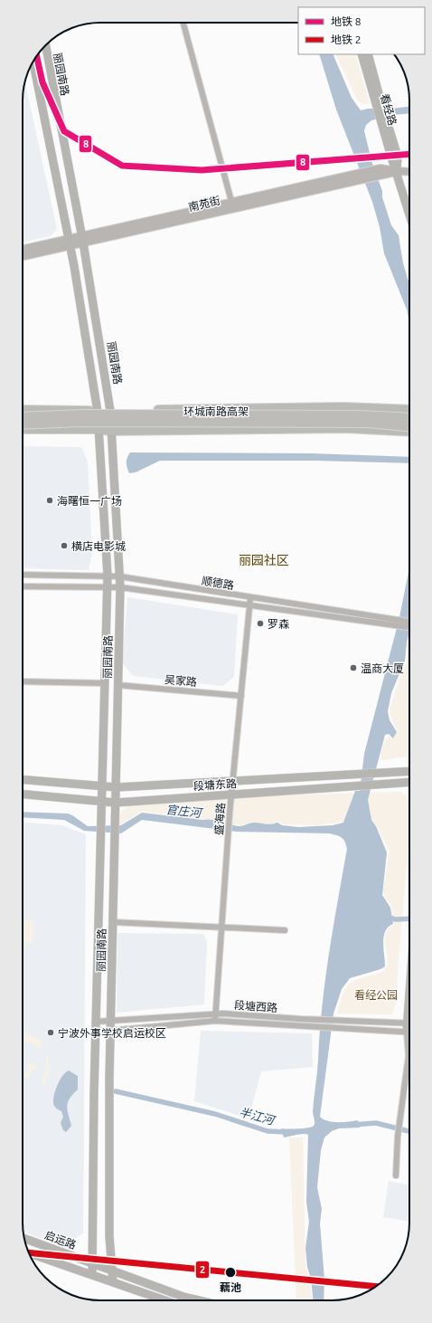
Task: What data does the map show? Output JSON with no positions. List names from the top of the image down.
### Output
{
  "streets": {
    "highway": ["环城南路高架"],
    "main road": [
      "丽园南路",
      "看经路",
      "段塘东路",
      "启运路"
    ],
    "street": [
      "南苑街",
      "顺德路",
      "吴家路",
      "盛海路",
      "段塘西路"
    ]
  },
  "crossings": [
    ["丽园南路", "南苑街"],
    ["丽园南路", "顺德路"],
    ["丽园南路", "吴家路"],
    ["丽园南路", "段塘东路"],
    ["丽园南路", "段塘西路"],
    ["丽园南路", "启运路"],
    ["看经路", "南苑街"],
    ["顺德路", "盛海路"],
    ["吴家路", "盛海路"],
    ["段塘东路", "盛海路"],
    ["盛海路", "段塘西路"]
  ],
  "districts": ["丽园社区"],
  "water": ["官庄河", "半江河"],
  "parks": ["看经公园"],
  "places": [
    "海曙恒一广场",
    "横店电影城",
    "罗森",
    "温商大厦",
    "宁波外事学校启运校区",
    "藕池"
  ],
  "lines": ["metro line 8", "metro line 2"],
  "legend": ["地铁 8", "地铁 2"]
}
